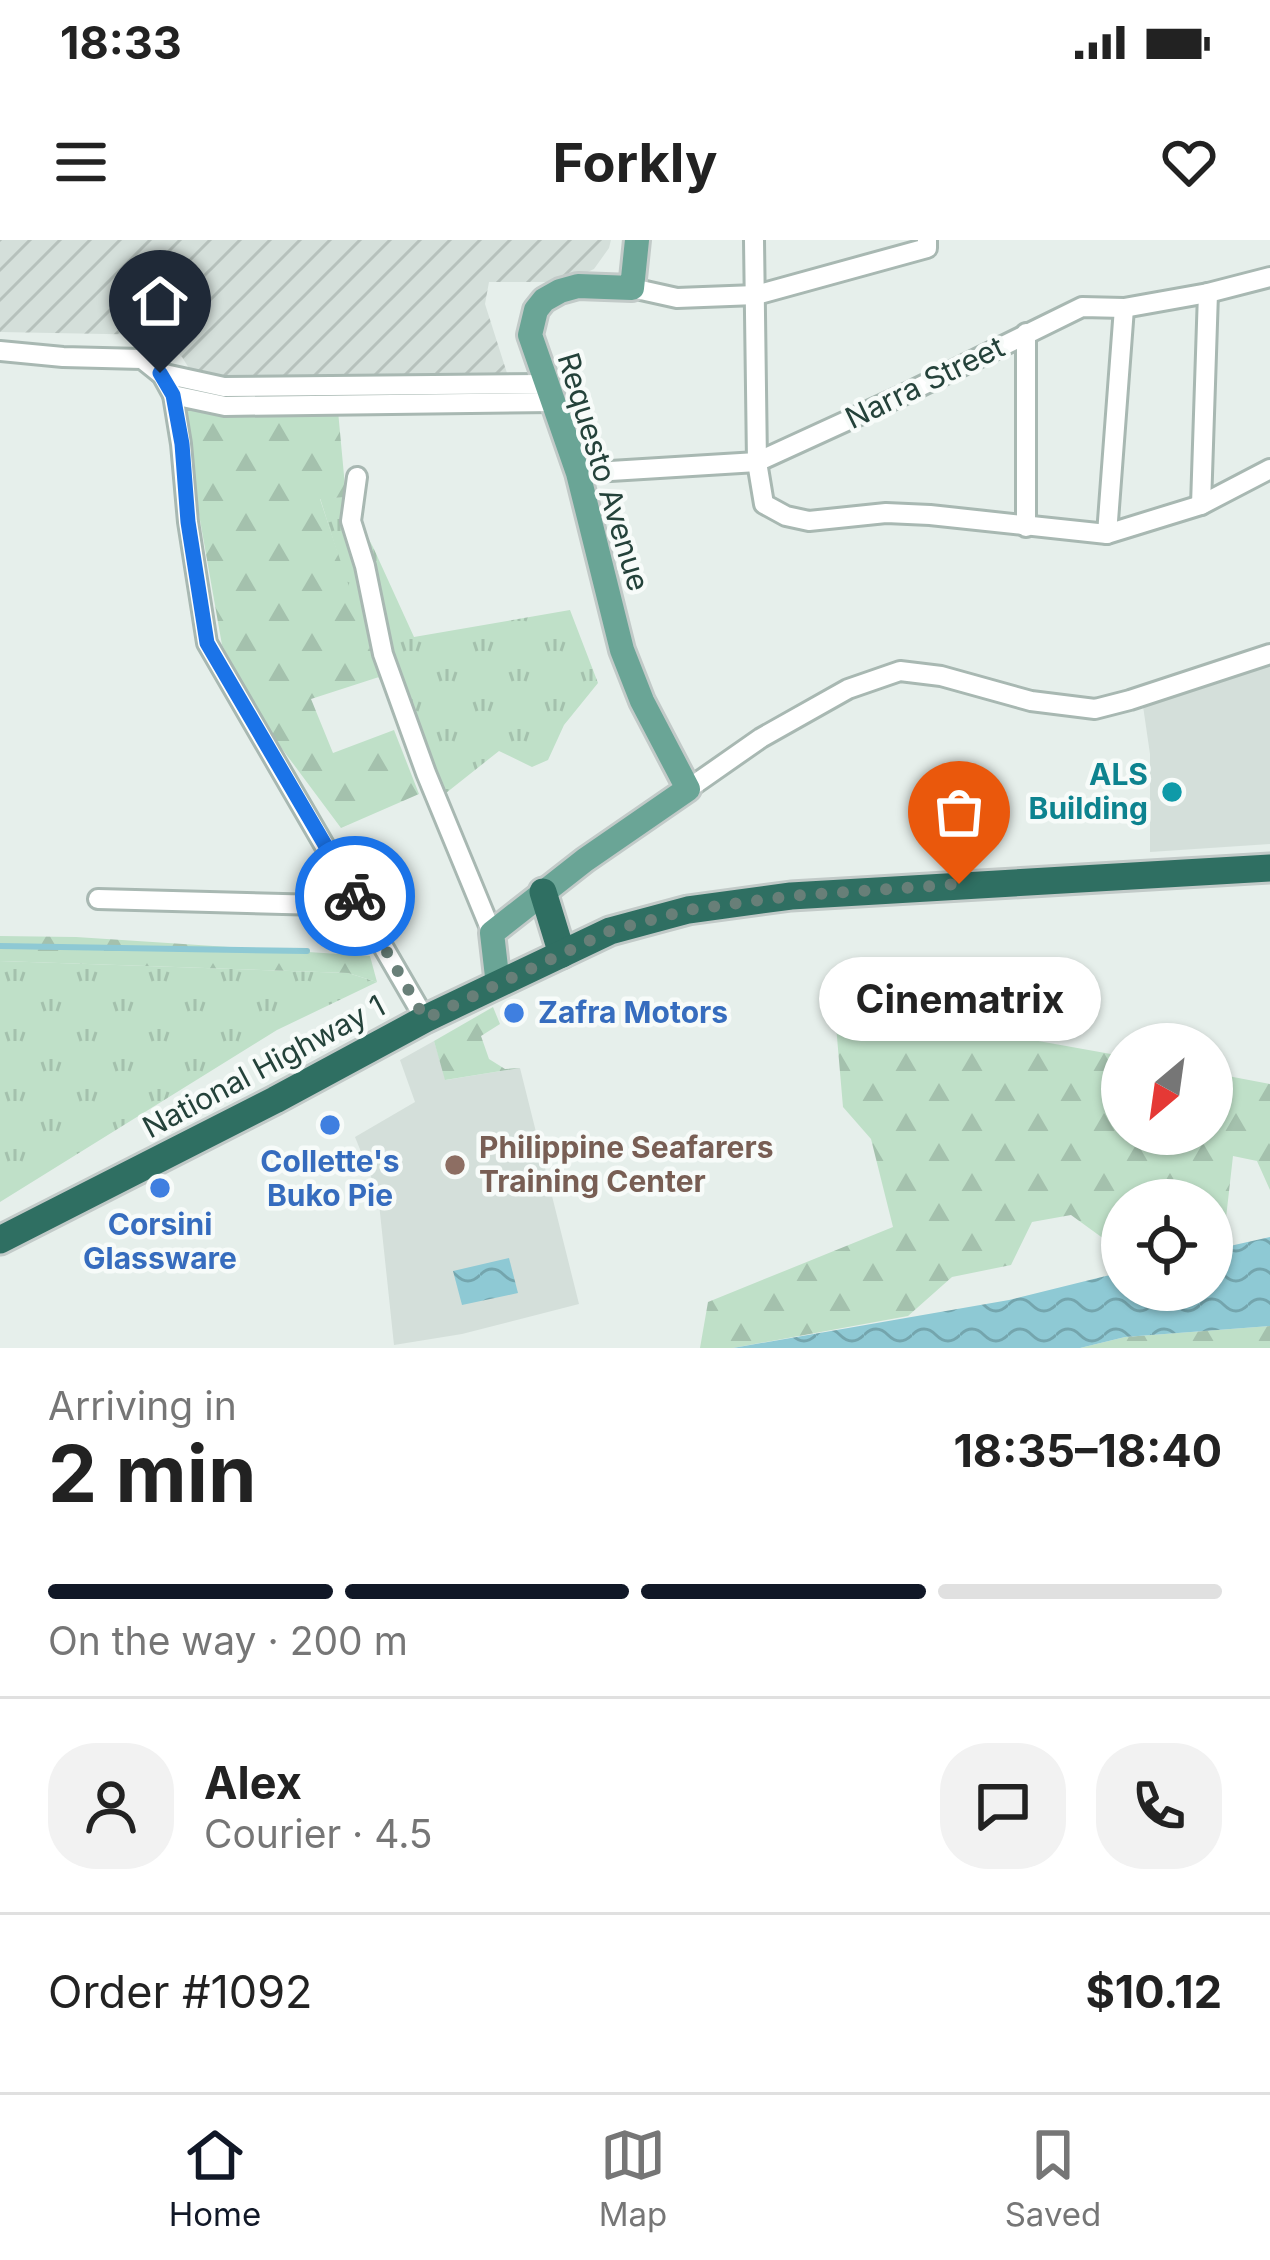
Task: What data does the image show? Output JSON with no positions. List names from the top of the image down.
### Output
{
  "streets": {
    "highway": ["National Highway 1"],
    "main road": ["Requesto Avenue"],
    "street": ["Narra Street"]
  },
  "crossings": [
    ["Narra Street", "Requesto Avenue"]
  ],
  "places": [
    "ALS Building",
    "Cinematrix",
    "Zafra Motors",
    "Collette's Buko Pie",
    "Philippine Seafarers Training Center",
    "Corsini Glassware"
  ],
  "north": "bottom left",
  "page": {
    "status": "18:33",
    "header": "Forkly",
    "bubble": "Cinematrix",
    "heading": ["2 min", "Arriving in", "18:35–18:40"],
    "panel": [
      "Alex",
      "Courier · 4.5",
      "Order #1092",
      "$10.12"
    ],
    "bar": "On the way · 200 m",
    "tabs": ["Home", "Map", "Saved"]
  }
}
